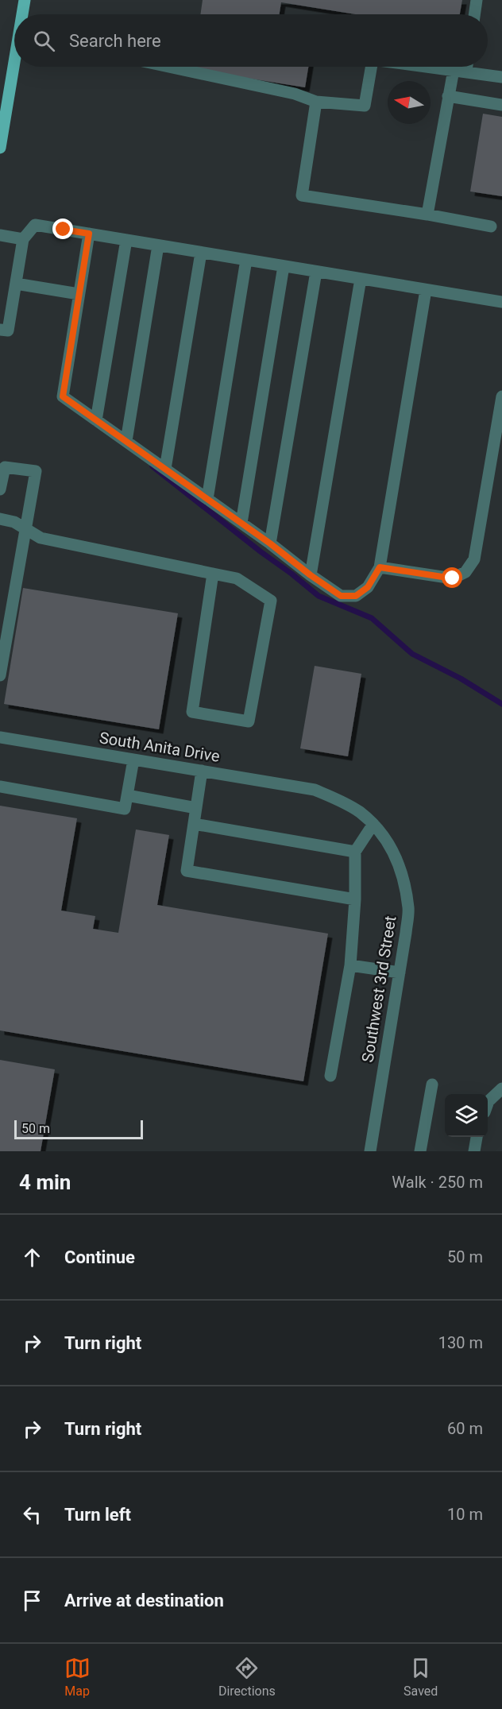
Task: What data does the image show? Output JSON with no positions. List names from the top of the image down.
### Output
{
  "streets": {
    "street": ["South Anita Drive", "Southwest 3rd Street"]
  },
  "crossings": [
    ["South Anita Drive", "Southwest 3rd Street"]
  ],
  "scale_bar": "50 m",
  "north": "left",
  "page": {
    "search": "Search here",
    "scale": "50 m",
    "heading": ["4 min", "Walk · 250 m"],
    "list": [
      ["Continue", "50 m"],
      ["Turn right", "130 m"],
      ["Turn right", "60 m"],
      ["Turn left", "10 m"],
      "Arrive at destination"
    ],
    "nav": ["Map", "Directions", "Saved"]
  }
}
